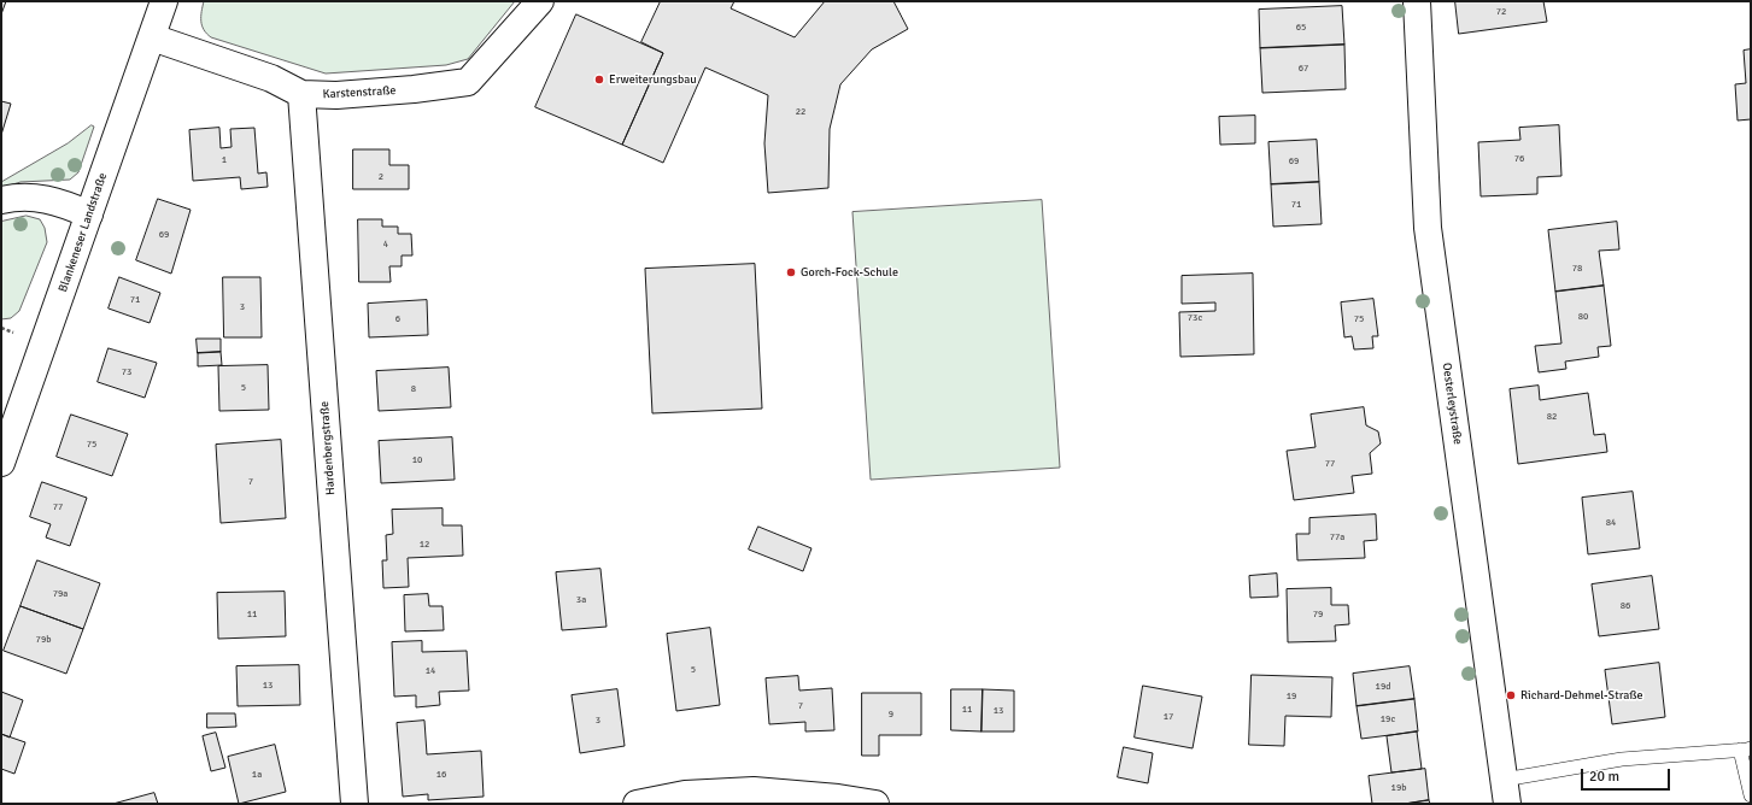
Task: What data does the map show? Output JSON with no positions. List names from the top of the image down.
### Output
{
  "streets": {
    "street": [
      "Karstenstraße",
      "Blankeneser Landstraße",
      "Oesterleystraße",
      "Hardenbergstraße"
    ]
  },
  "crossings": [
    ["Karstenstraße", "Blankeneser Landstraße"],
    ["Karstenstraße", "Hardenbergstraße"]
  ],
  "places": ["Erweiterungsbau", "Gorch-Fock-Schule", "Richard-Dehmel-Straße"],
  "house_numbers": [
    "72",
    "65",
    "67",
    "22",
    "76",
    "1",
    "69",
    "2",
    "71",
    "69",
    "4",
    "78",
    "71",
    "3",
    "80",
    "73c",
    "6",
    "75",
    "73",
    "5",
    "8",
    "82",
    "75",
    "10",
    "77",
    "7",
    "77",
    "84",
    "77a",
    "12",
    "79a",
    "3a",
    "86",
    "11",
    "79",
    "79b",
    "5",
    "14",
    "13",
    "19d",
    "19",
    "7",
    "11",
    "13",
    "9",
    "17",
    "19c",
    "3",
    "1a",
    "16",
    "19b"
  ],
  "scale_bar": "20 m"
}
